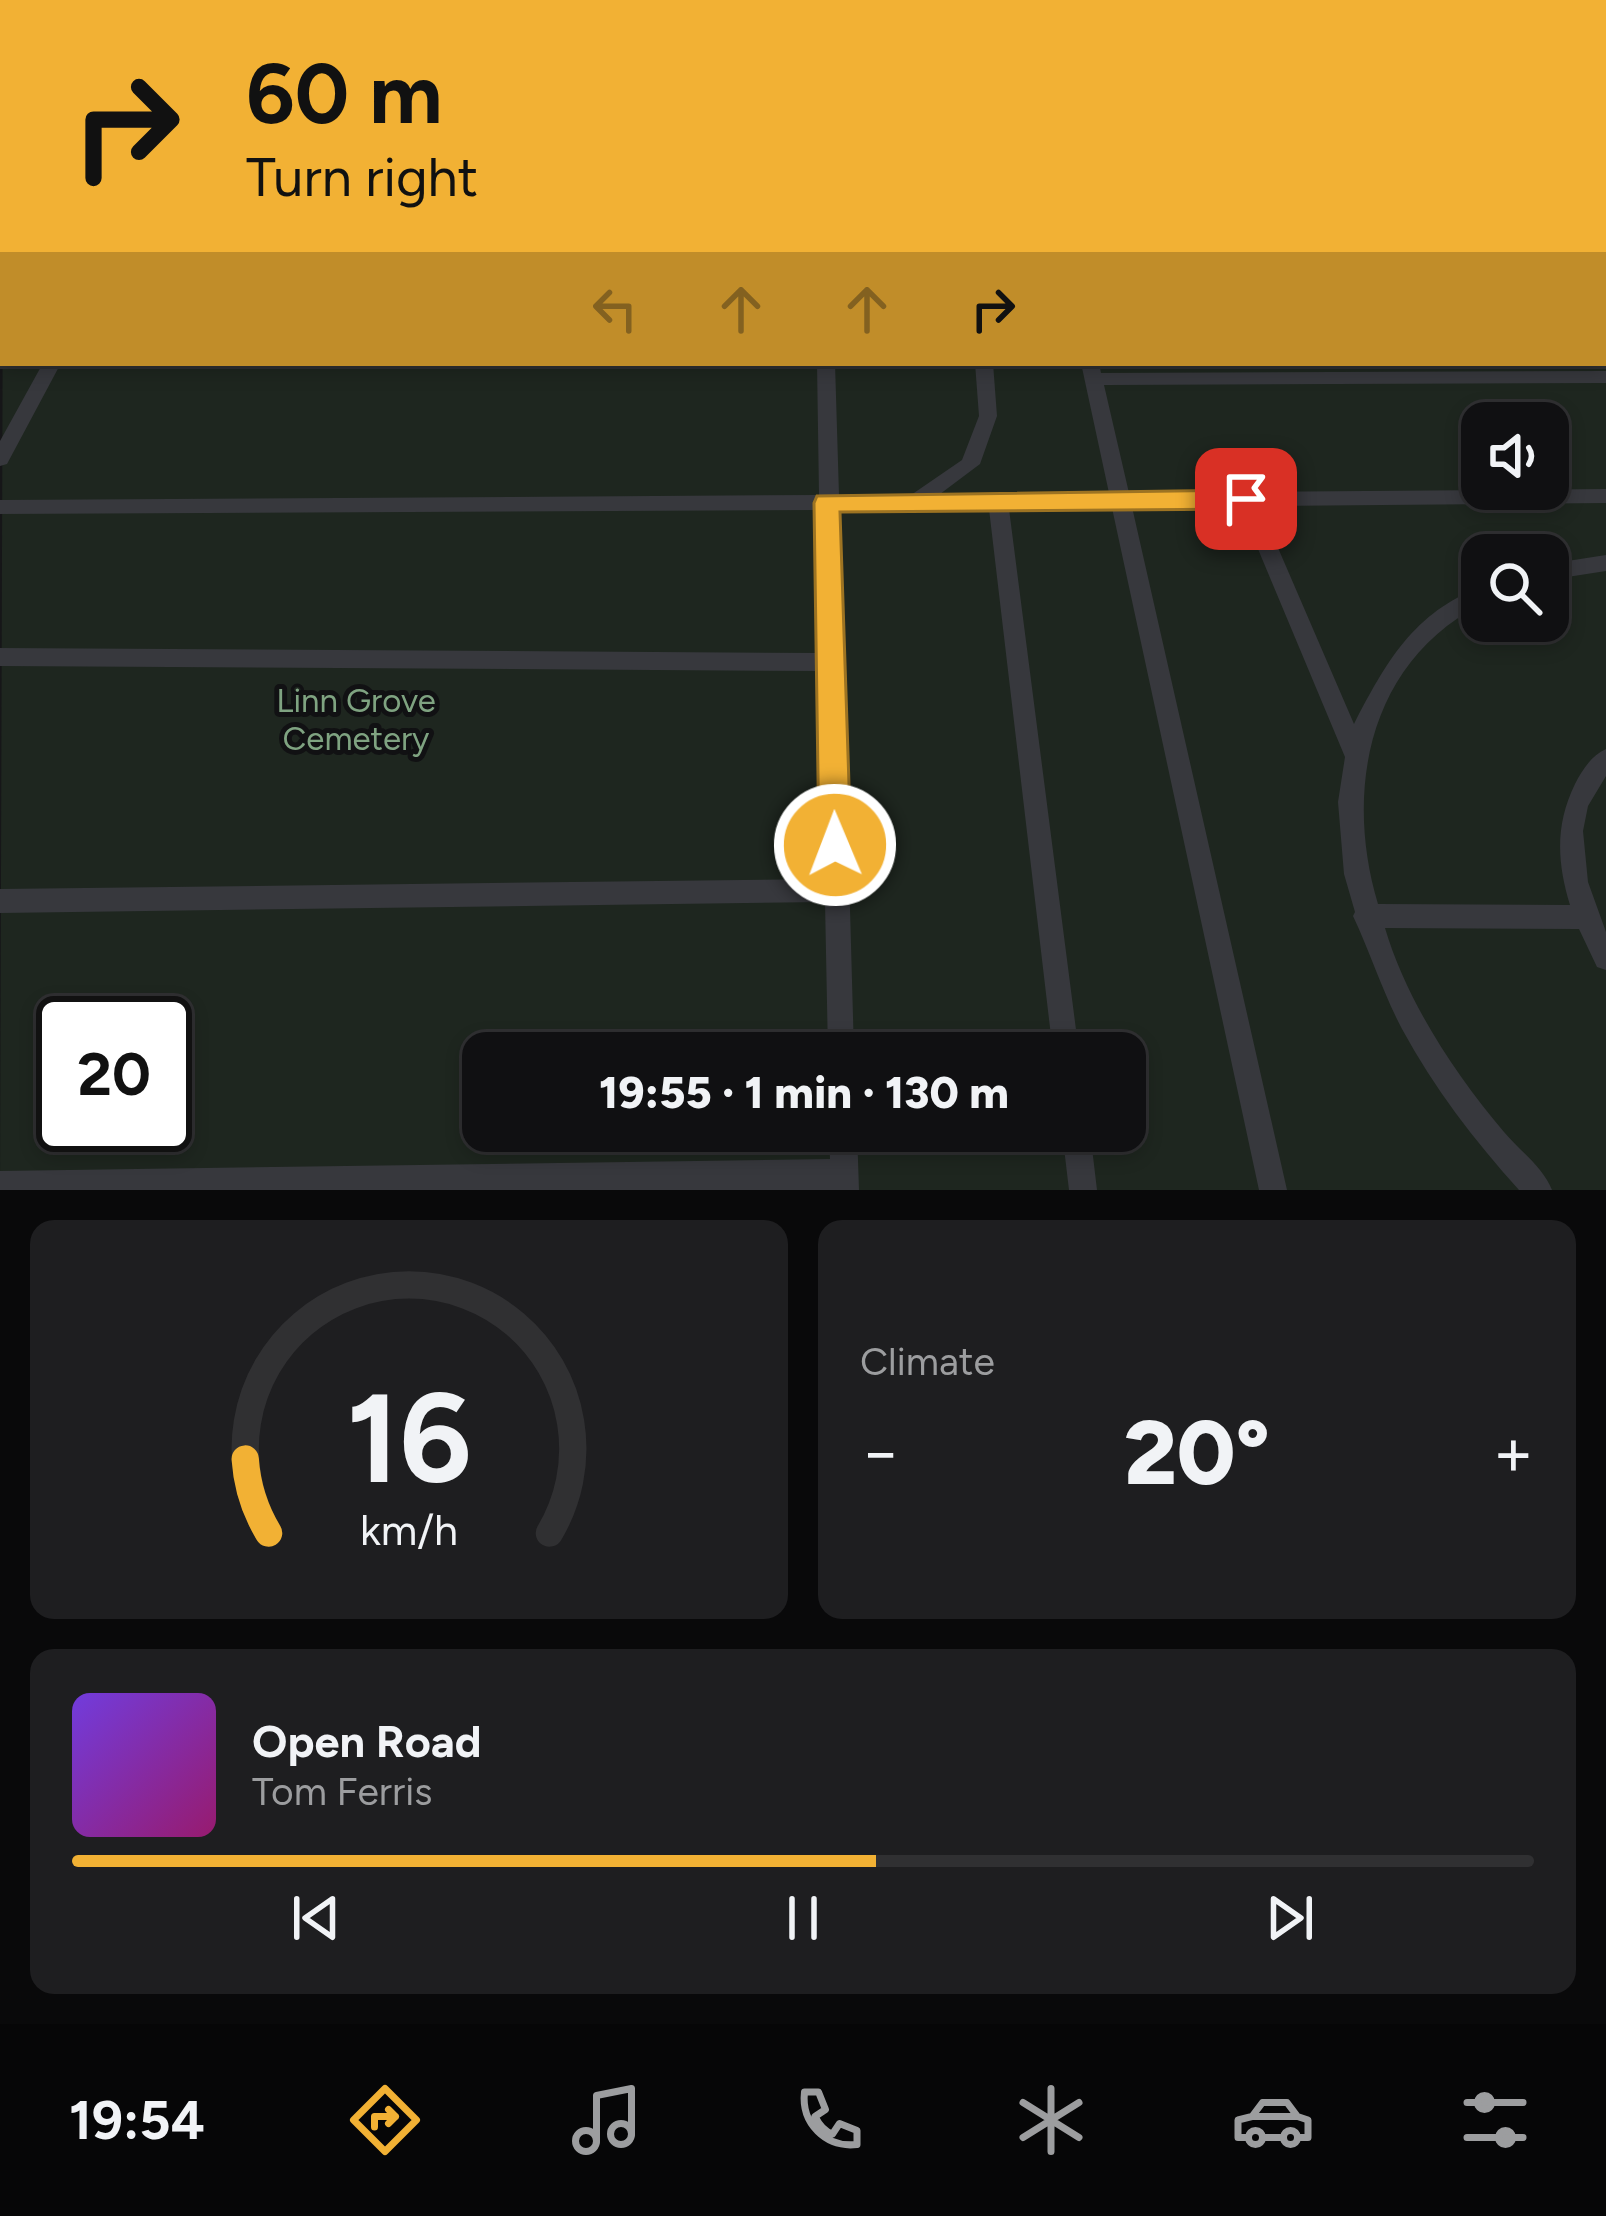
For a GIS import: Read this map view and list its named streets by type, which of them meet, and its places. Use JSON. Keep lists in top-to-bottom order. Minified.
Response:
{"parks":["Linn Grove Cemetery"],"page":{"turn":["60 m","Turn right"],"limit":"20","trip":"19:55 · 1 min · 130 m","tile":"Climate","heat":["−","20°","+"],"song":["Open Road","Tom Ferris"],"tabs":"19:54","gauge":["16","km/h"]}}
